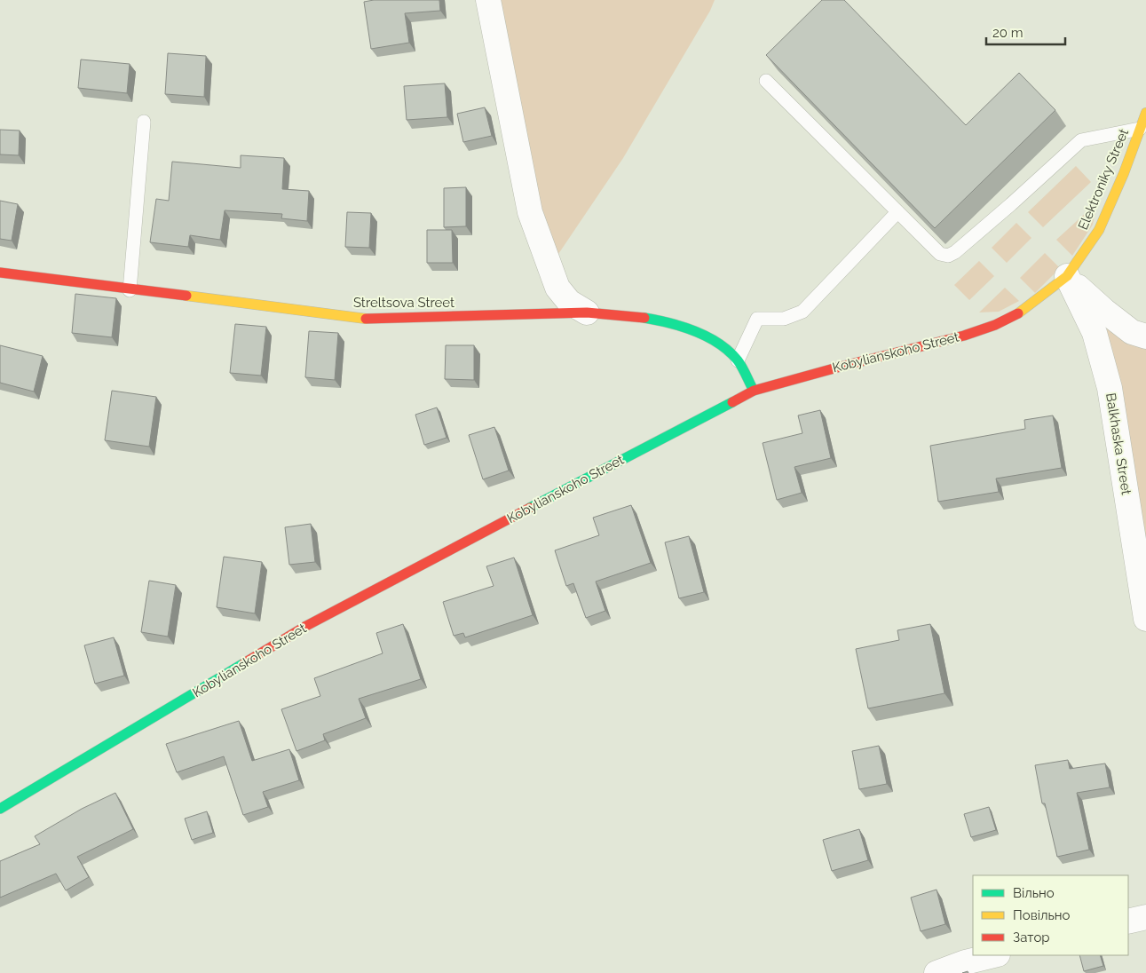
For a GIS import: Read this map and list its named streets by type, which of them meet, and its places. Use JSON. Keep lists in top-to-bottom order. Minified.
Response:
{"streets":{"main road":["Elektroniky Street","Streltsova Street","Kobylianskoho Street"],"street":["Balkhaska Street"]},"crossings":[["Elektroniky Street","Kobylianskoho Street"],["Elektroniky Street","Balkhaska Street"],["Streltsova Street","Kobylianskoho Street"],["Kobylianskoho Street","Balkhaska Street"]],"legend":["Вільно","Повільно","Затор"],"scale_bar":"20 m"}
